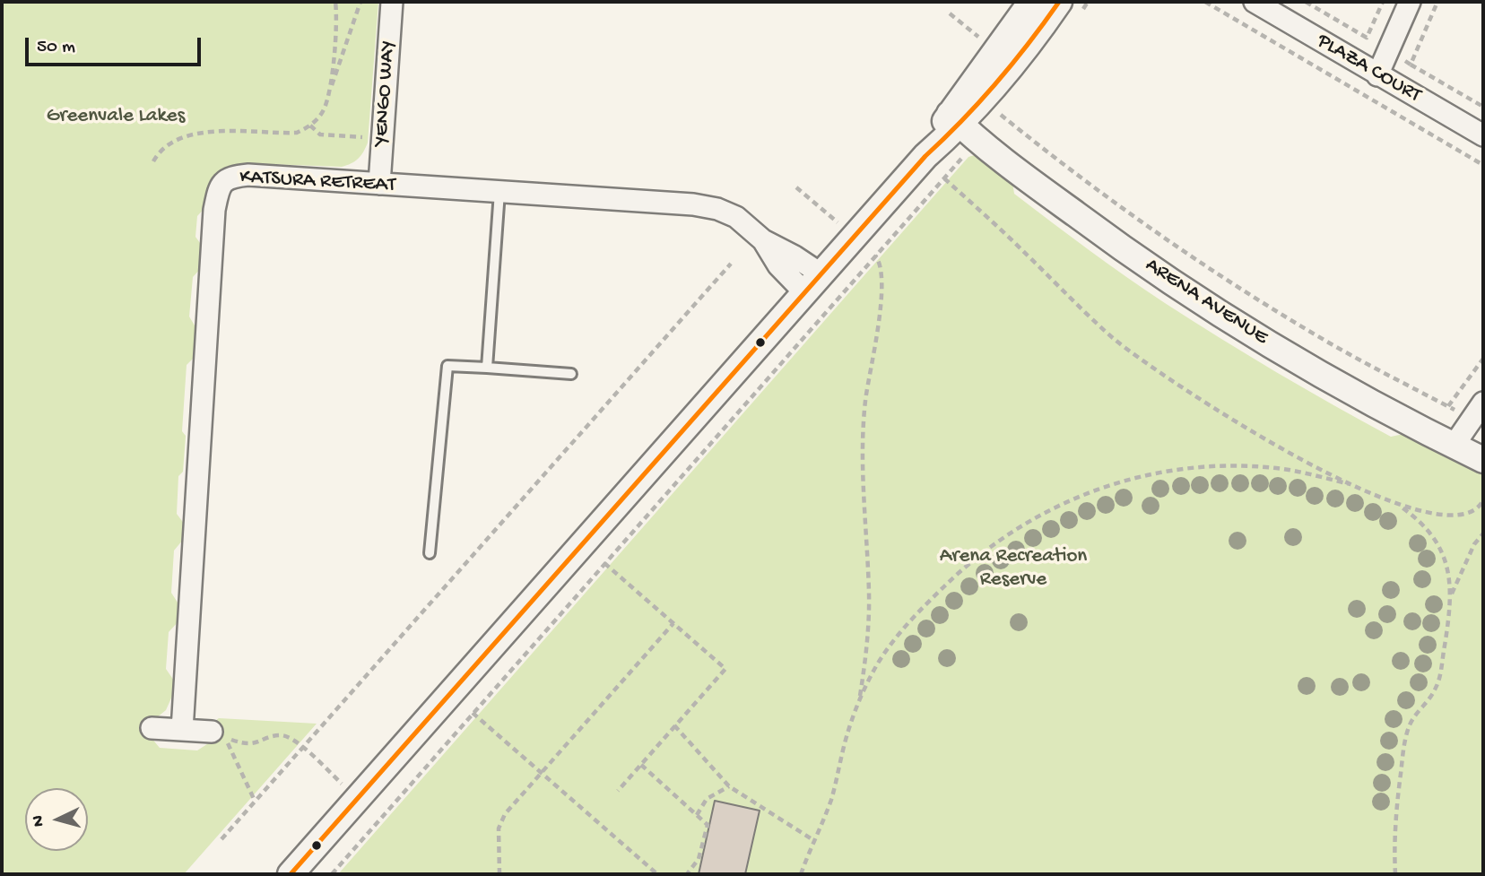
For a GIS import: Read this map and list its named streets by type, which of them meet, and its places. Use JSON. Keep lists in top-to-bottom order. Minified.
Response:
{"streets":{"street":["PLAZA COURT","YENGO WAY","KATSURA RETREAT","ARENA AVENUE"]},"crossings":[["YENGO WAY","KATSURA RETREAT"]],"parks":["Greenvale Lakes","Arena Recreation Reserve"],"scale_bar":"50 m","north":"left"}
